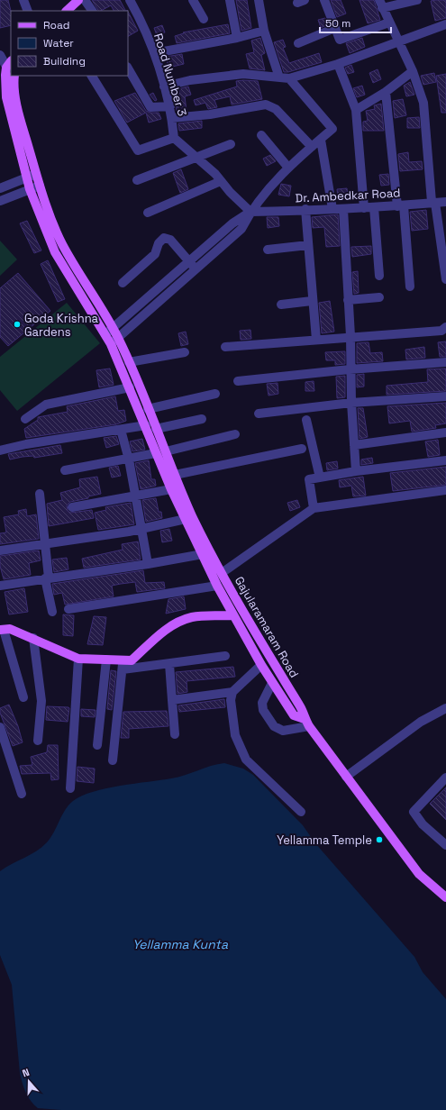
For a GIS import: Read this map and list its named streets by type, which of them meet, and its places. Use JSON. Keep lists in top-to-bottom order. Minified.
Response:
{"streets":{"main road":["Gajularamaram Road"],"street":["Road Number 3","Dr. Ambedkar Road"]},"water":["Yellamma Kunta"],"places":["Goda Krishna Gardens","Yellamma Temple"],"legend":["Road","Water","Building"],"scale_bar":"50 m","north":"top"}
